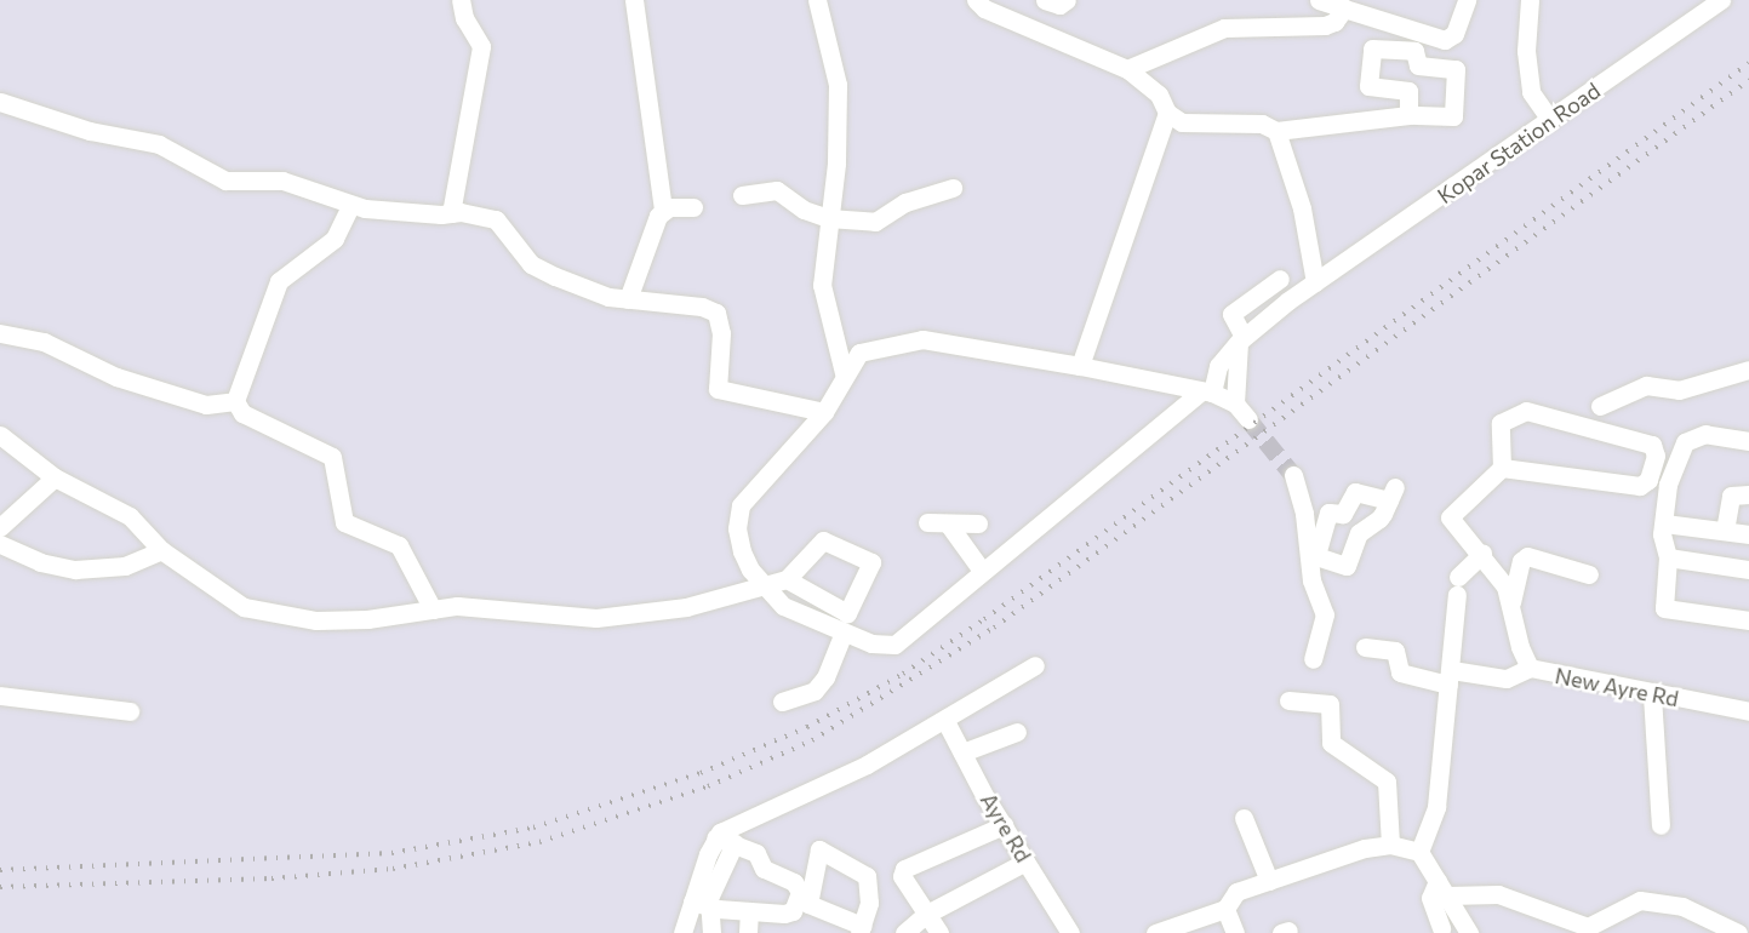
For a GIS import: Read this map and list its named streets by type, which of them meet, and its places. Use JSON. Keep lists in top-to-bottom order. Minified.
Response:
{"streets":{"street":["Kopar Station Road","New Ayre Rd","Ayre Rd"]}}
